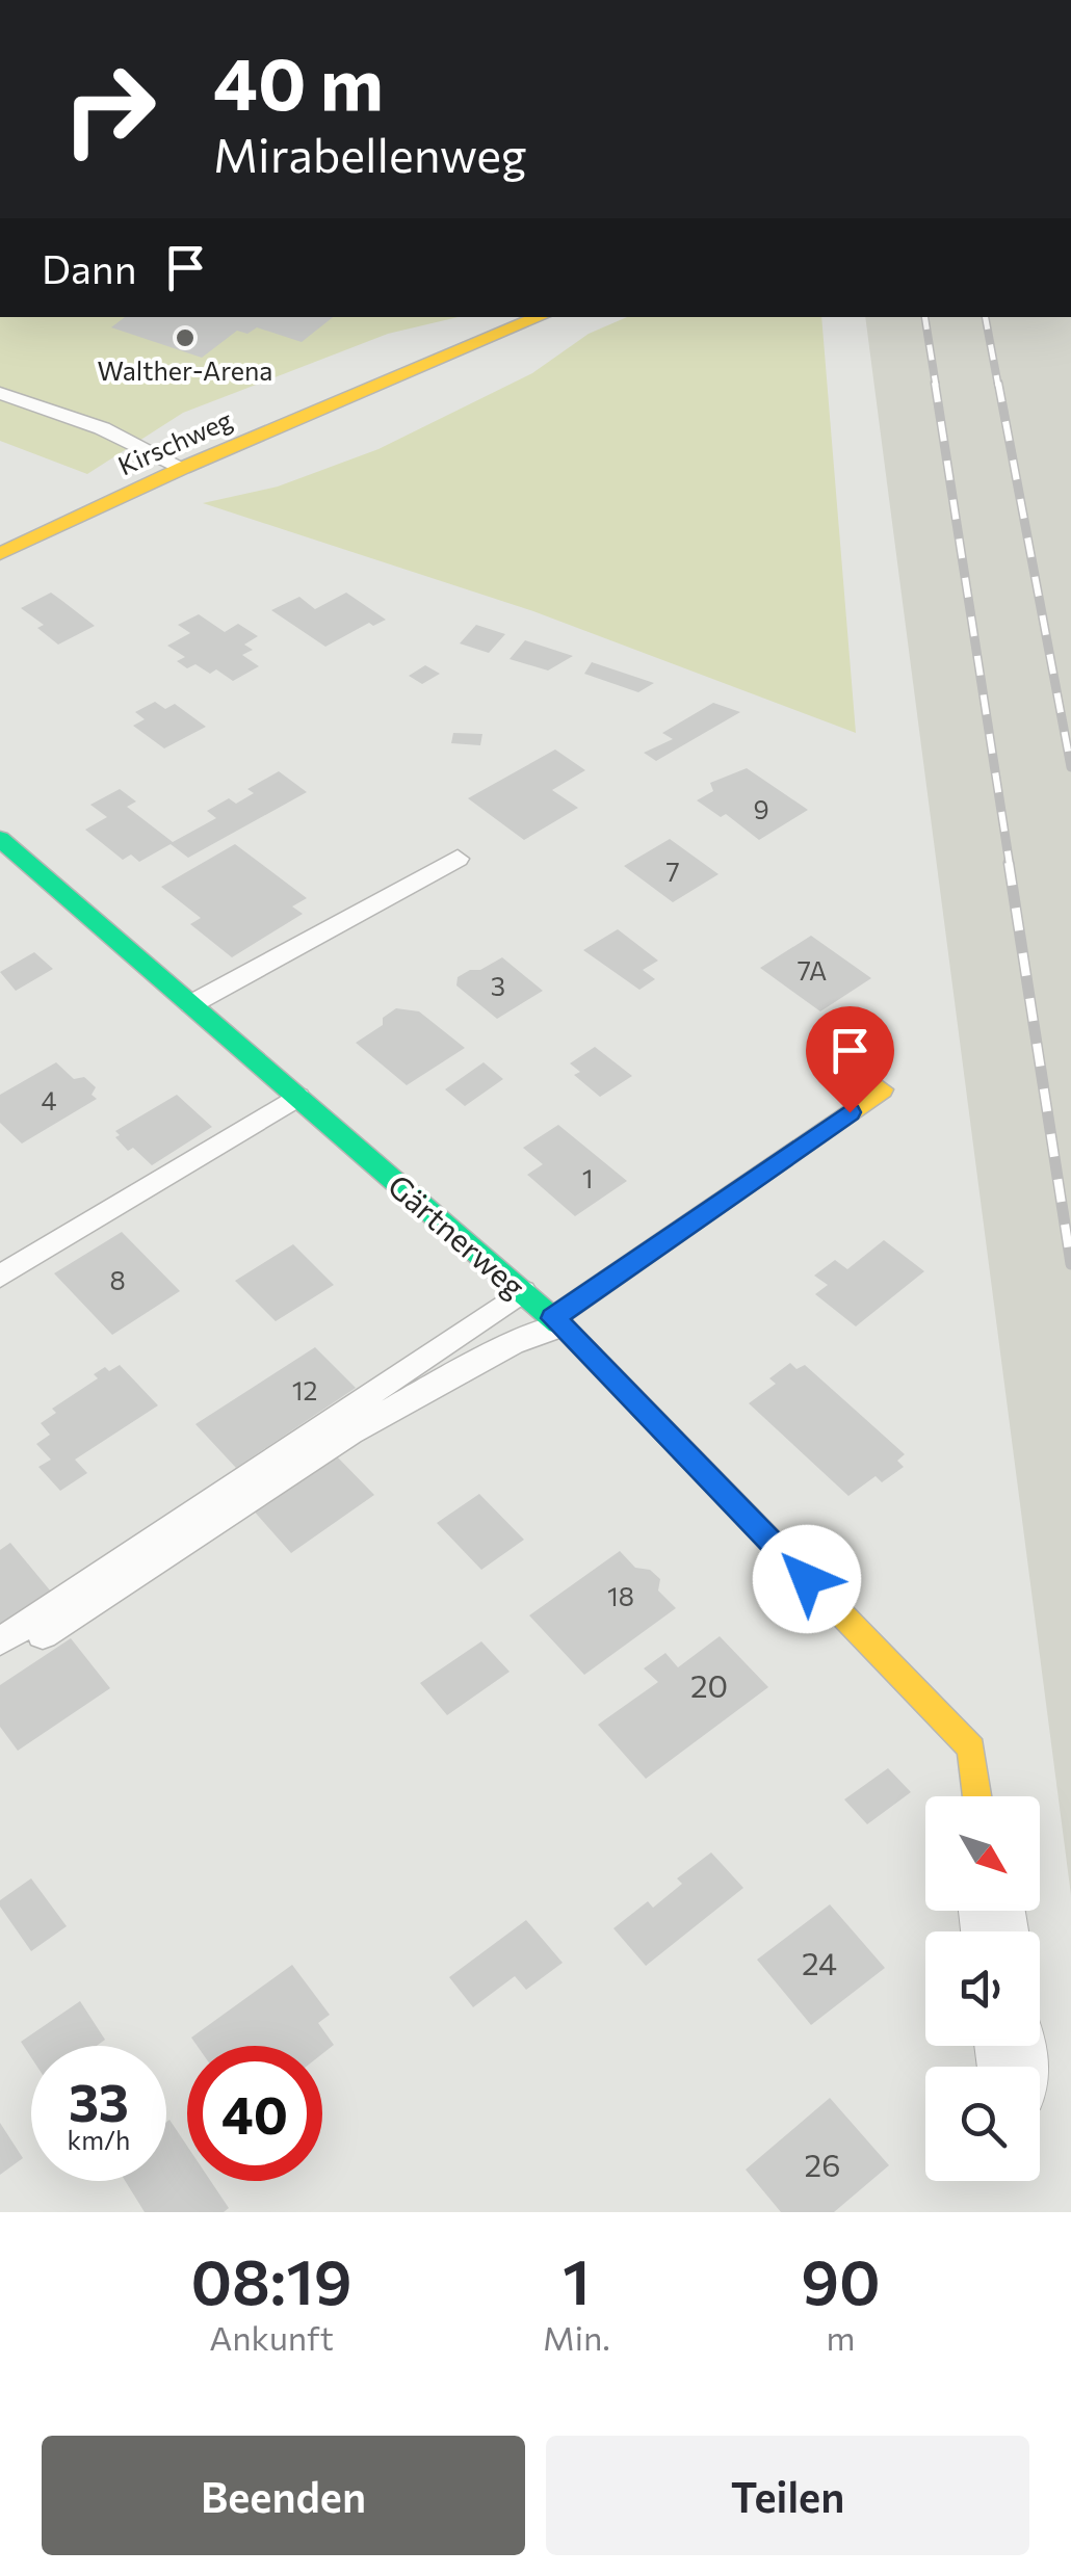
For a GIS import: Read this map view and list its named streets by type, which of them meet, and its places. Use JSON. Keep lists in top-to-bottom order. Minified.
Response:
{"streets":{"street":["Kirschweg","Gärtnerweg"]},"places":["Walther-Arena"],"house_numbers":["9","7","7A","3","4","1","8","12","18","20","24","26"],"north":"bottom right","page":{"turn":["40 m","Mirabellenweg"],"then":"Dann","speed":"33 km/h","limit":"40","eta":["08:19","Ankunft","1","Min.","90","m"],"buttons":["Beenden","Teilen"]}}
